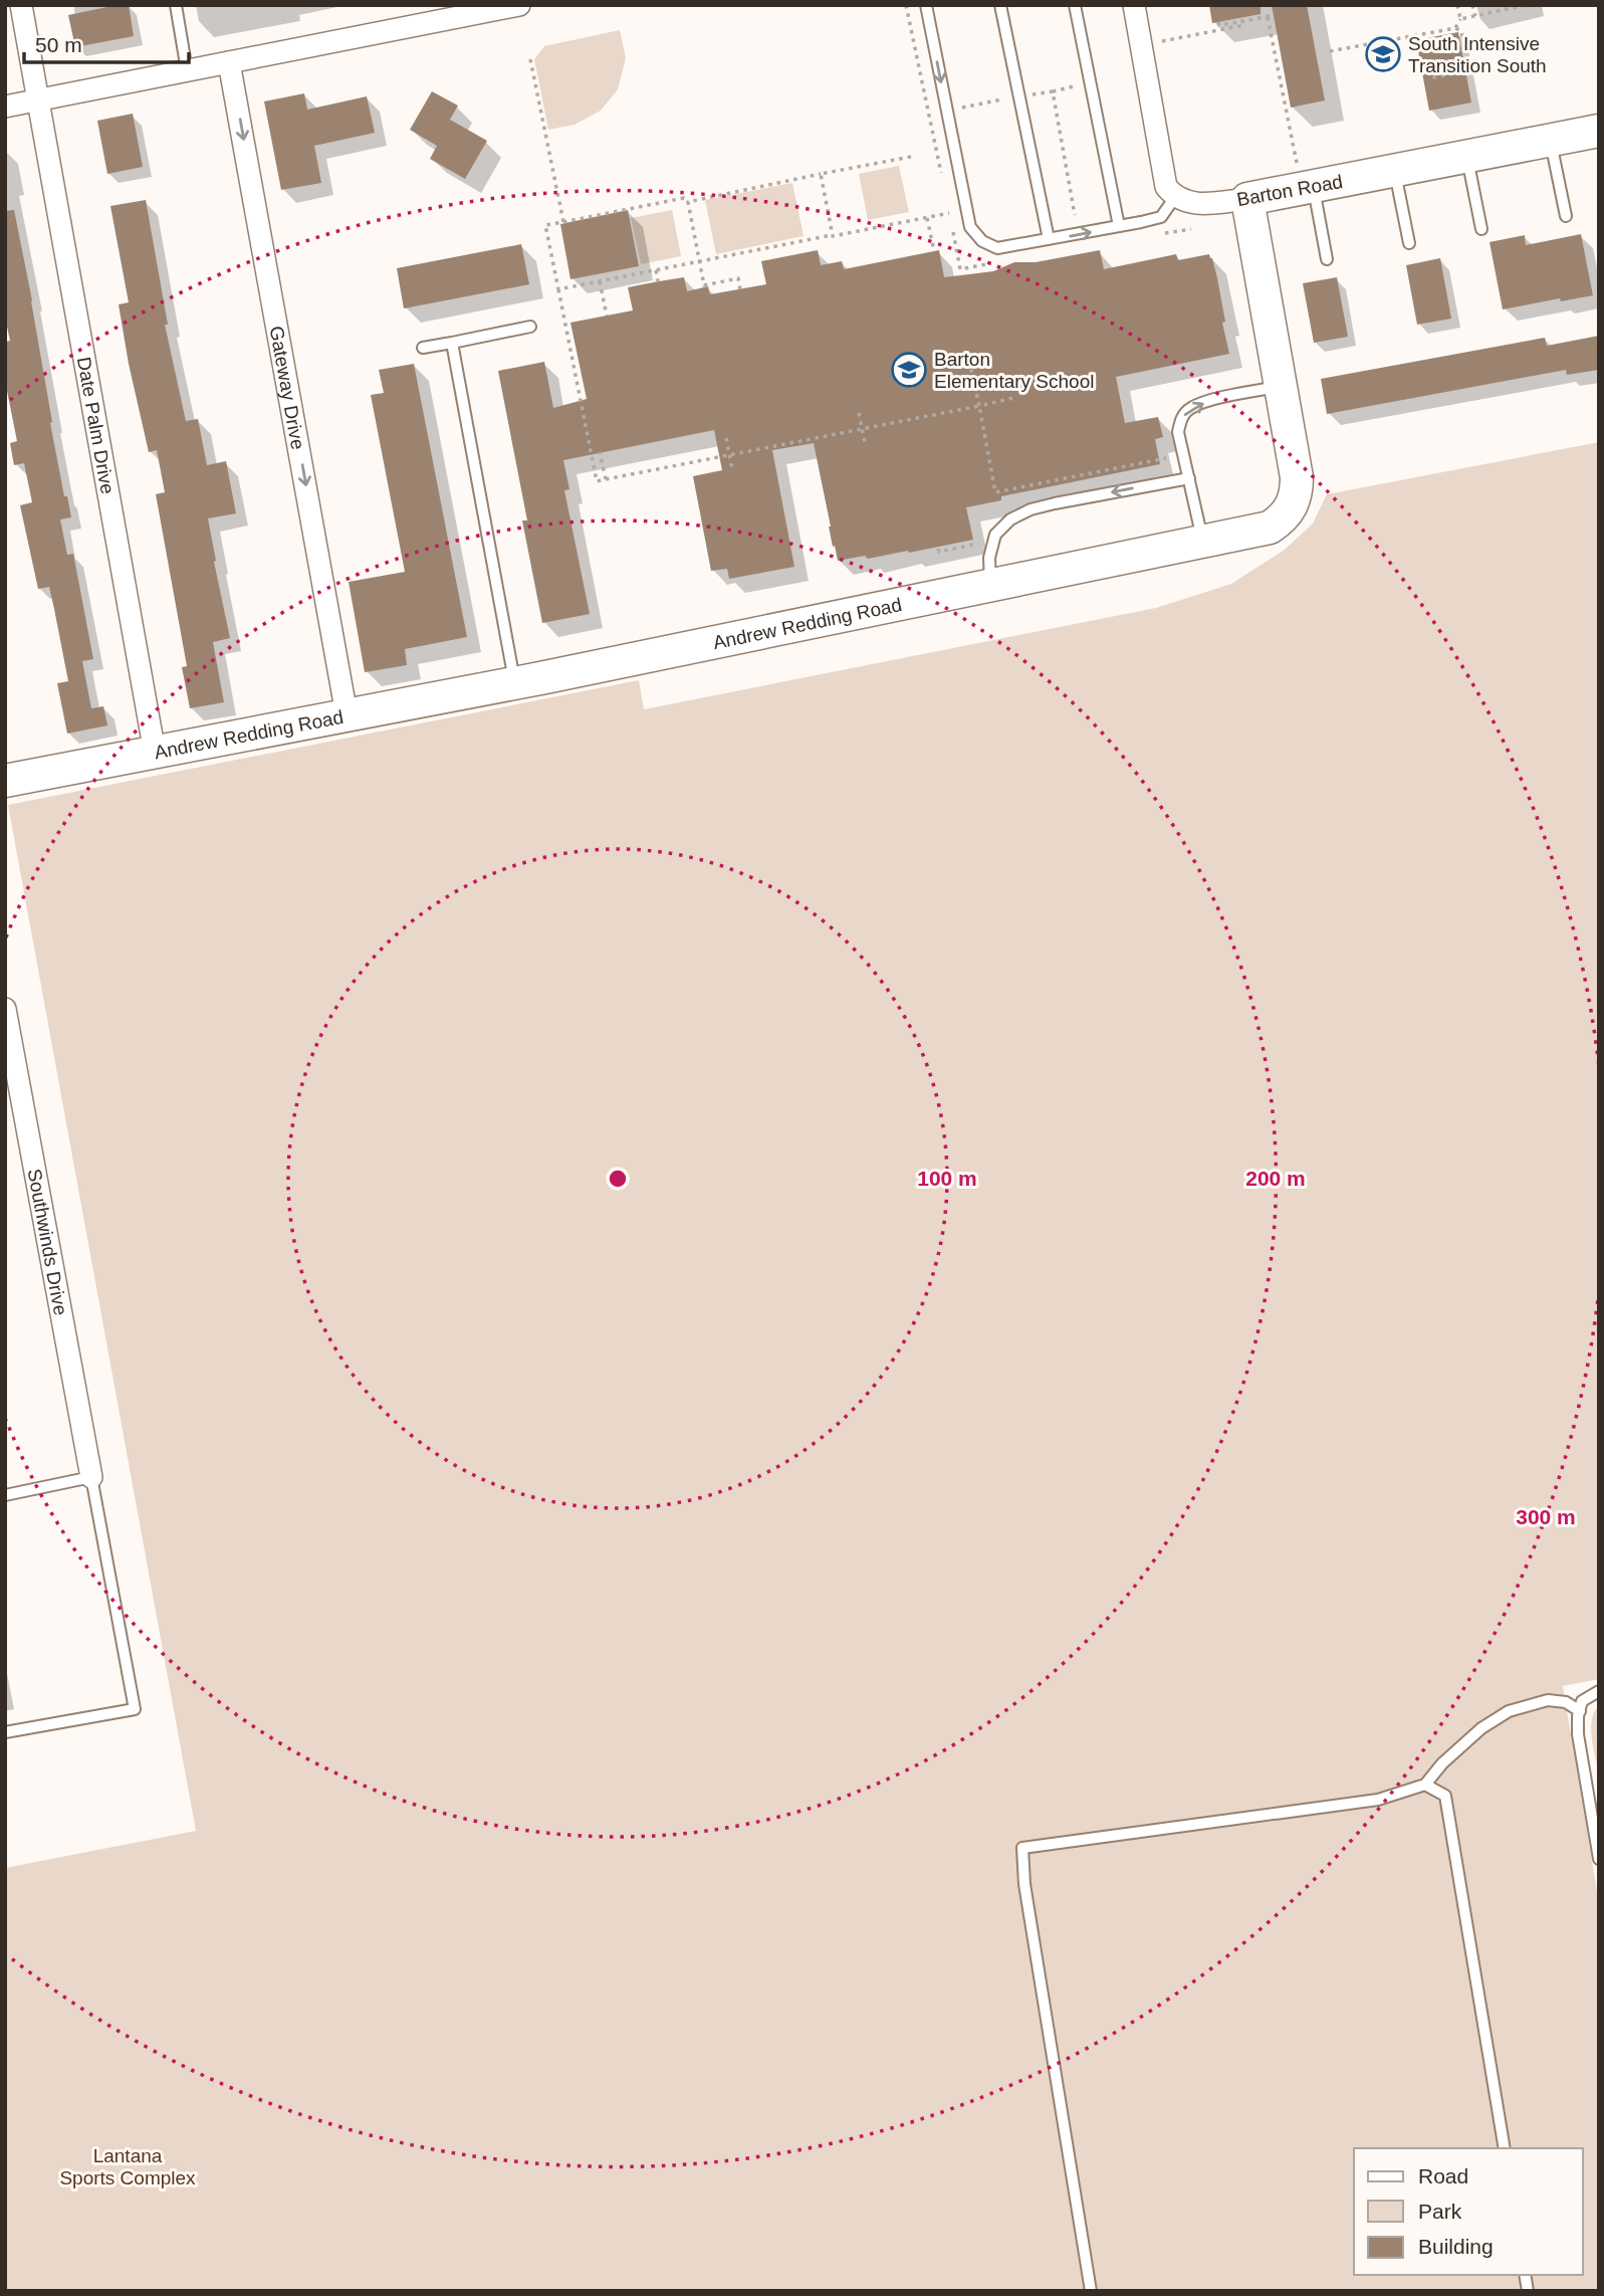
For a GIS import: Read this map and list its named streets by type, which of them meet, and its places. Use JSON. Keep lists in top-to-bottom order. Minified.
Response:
{"streets":{"street":["Barton Road","Gateway Drive","Date Palm Drive","Andrew Redding Road","Southwinds Drive"]},"crossings":[["Barton Road","Andrew Redding Road"],["Gateway Drive","Andrew Redding Road"],["Date Palm Drive","Andrew Redding Road"]],"one_way":["Gateway Drive"],"parks":["Lantana Sports Complex"],"places":{"school or university":["South Intensive Transition South","Barton Elementary School"]},"legend":["Road","Park","Building"],"scale_bar":"50 m","rings":["100 m","200 m","300 m"]}
